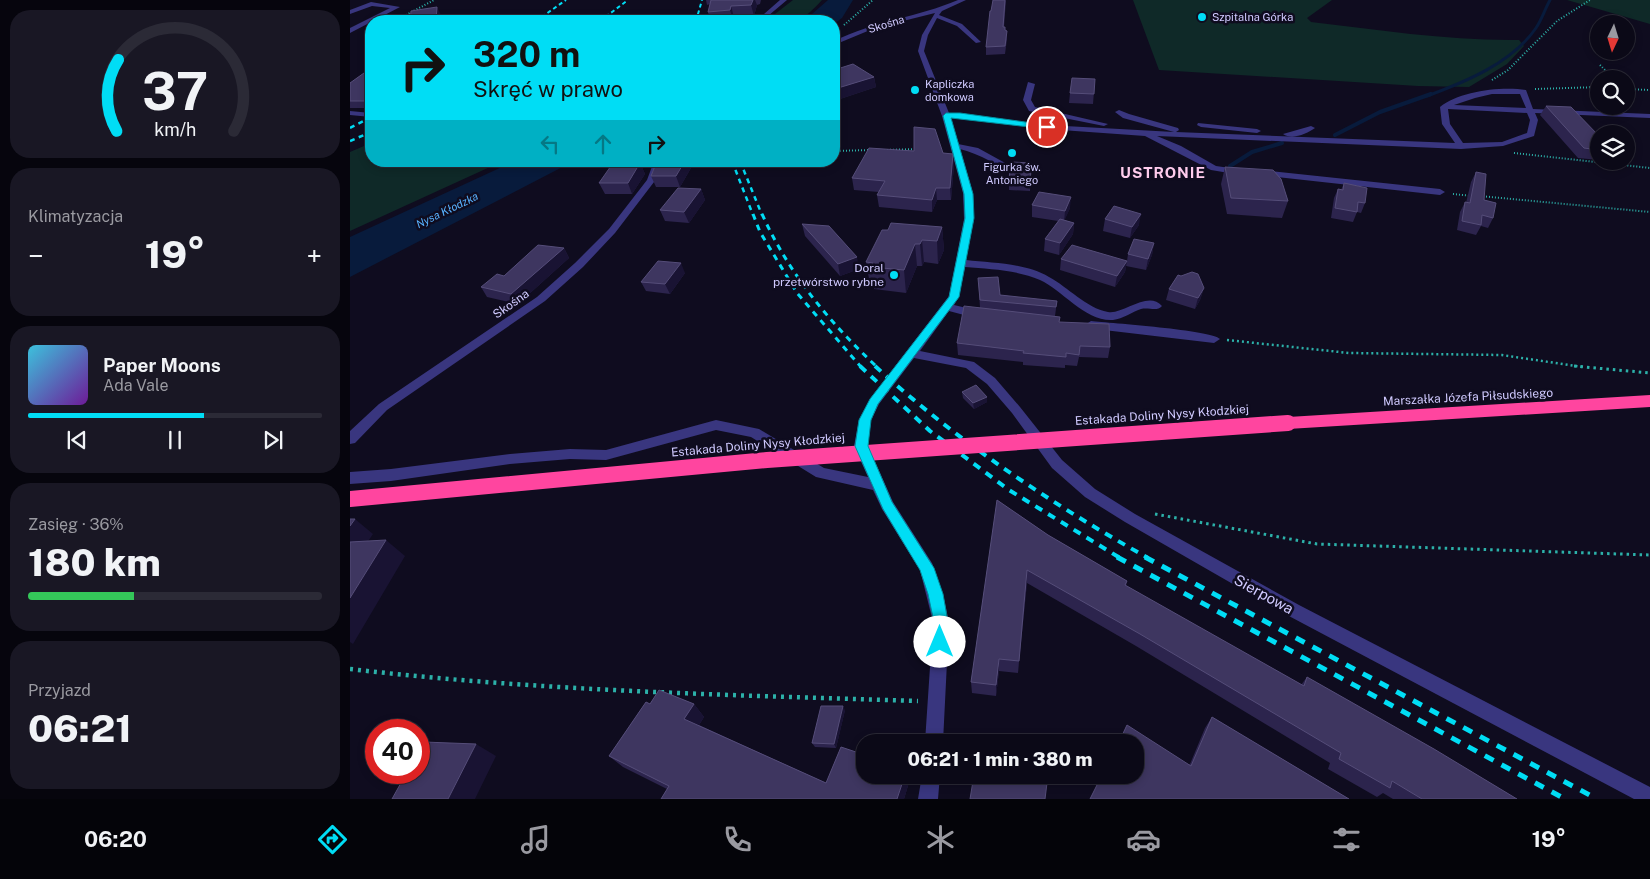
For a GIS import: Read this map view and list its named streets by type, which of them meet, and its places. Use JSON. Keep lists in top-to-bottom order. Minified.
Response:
{"streets":{"highway":["Marszałka Józefa Piłsudskiego","Estakada Doliny Nysy Kłodzkiej"],"street":["Skośna","Sierpowa"]},"crossings":[["Marszałka Józefa Piłsudskiego","Estakada Doliny Nysy Kłodzkiej"]],"districts":["USTRONIE"],"water":["Nysa Kłodzka"],"places":["Szpitalna Górka","Kapliczka domkowa","Figurka św. Antoniego","Doral przetwórstwo rybne"],"north":"bottom","page":{"turn":["320 m","Skręć w prawo"],"tile":["Klimatyzacja",["Zasięg · 36%","180 km"],["Przyjazd","06:21"]],"heat":["−","19°","+"],"song":["Paper Moons","Ada Vale"],"limit":"40","trip":"06:21 · 1 min · 380 m","tabs":["06:20","19°"],"gauge":["37","km/h"]}}
